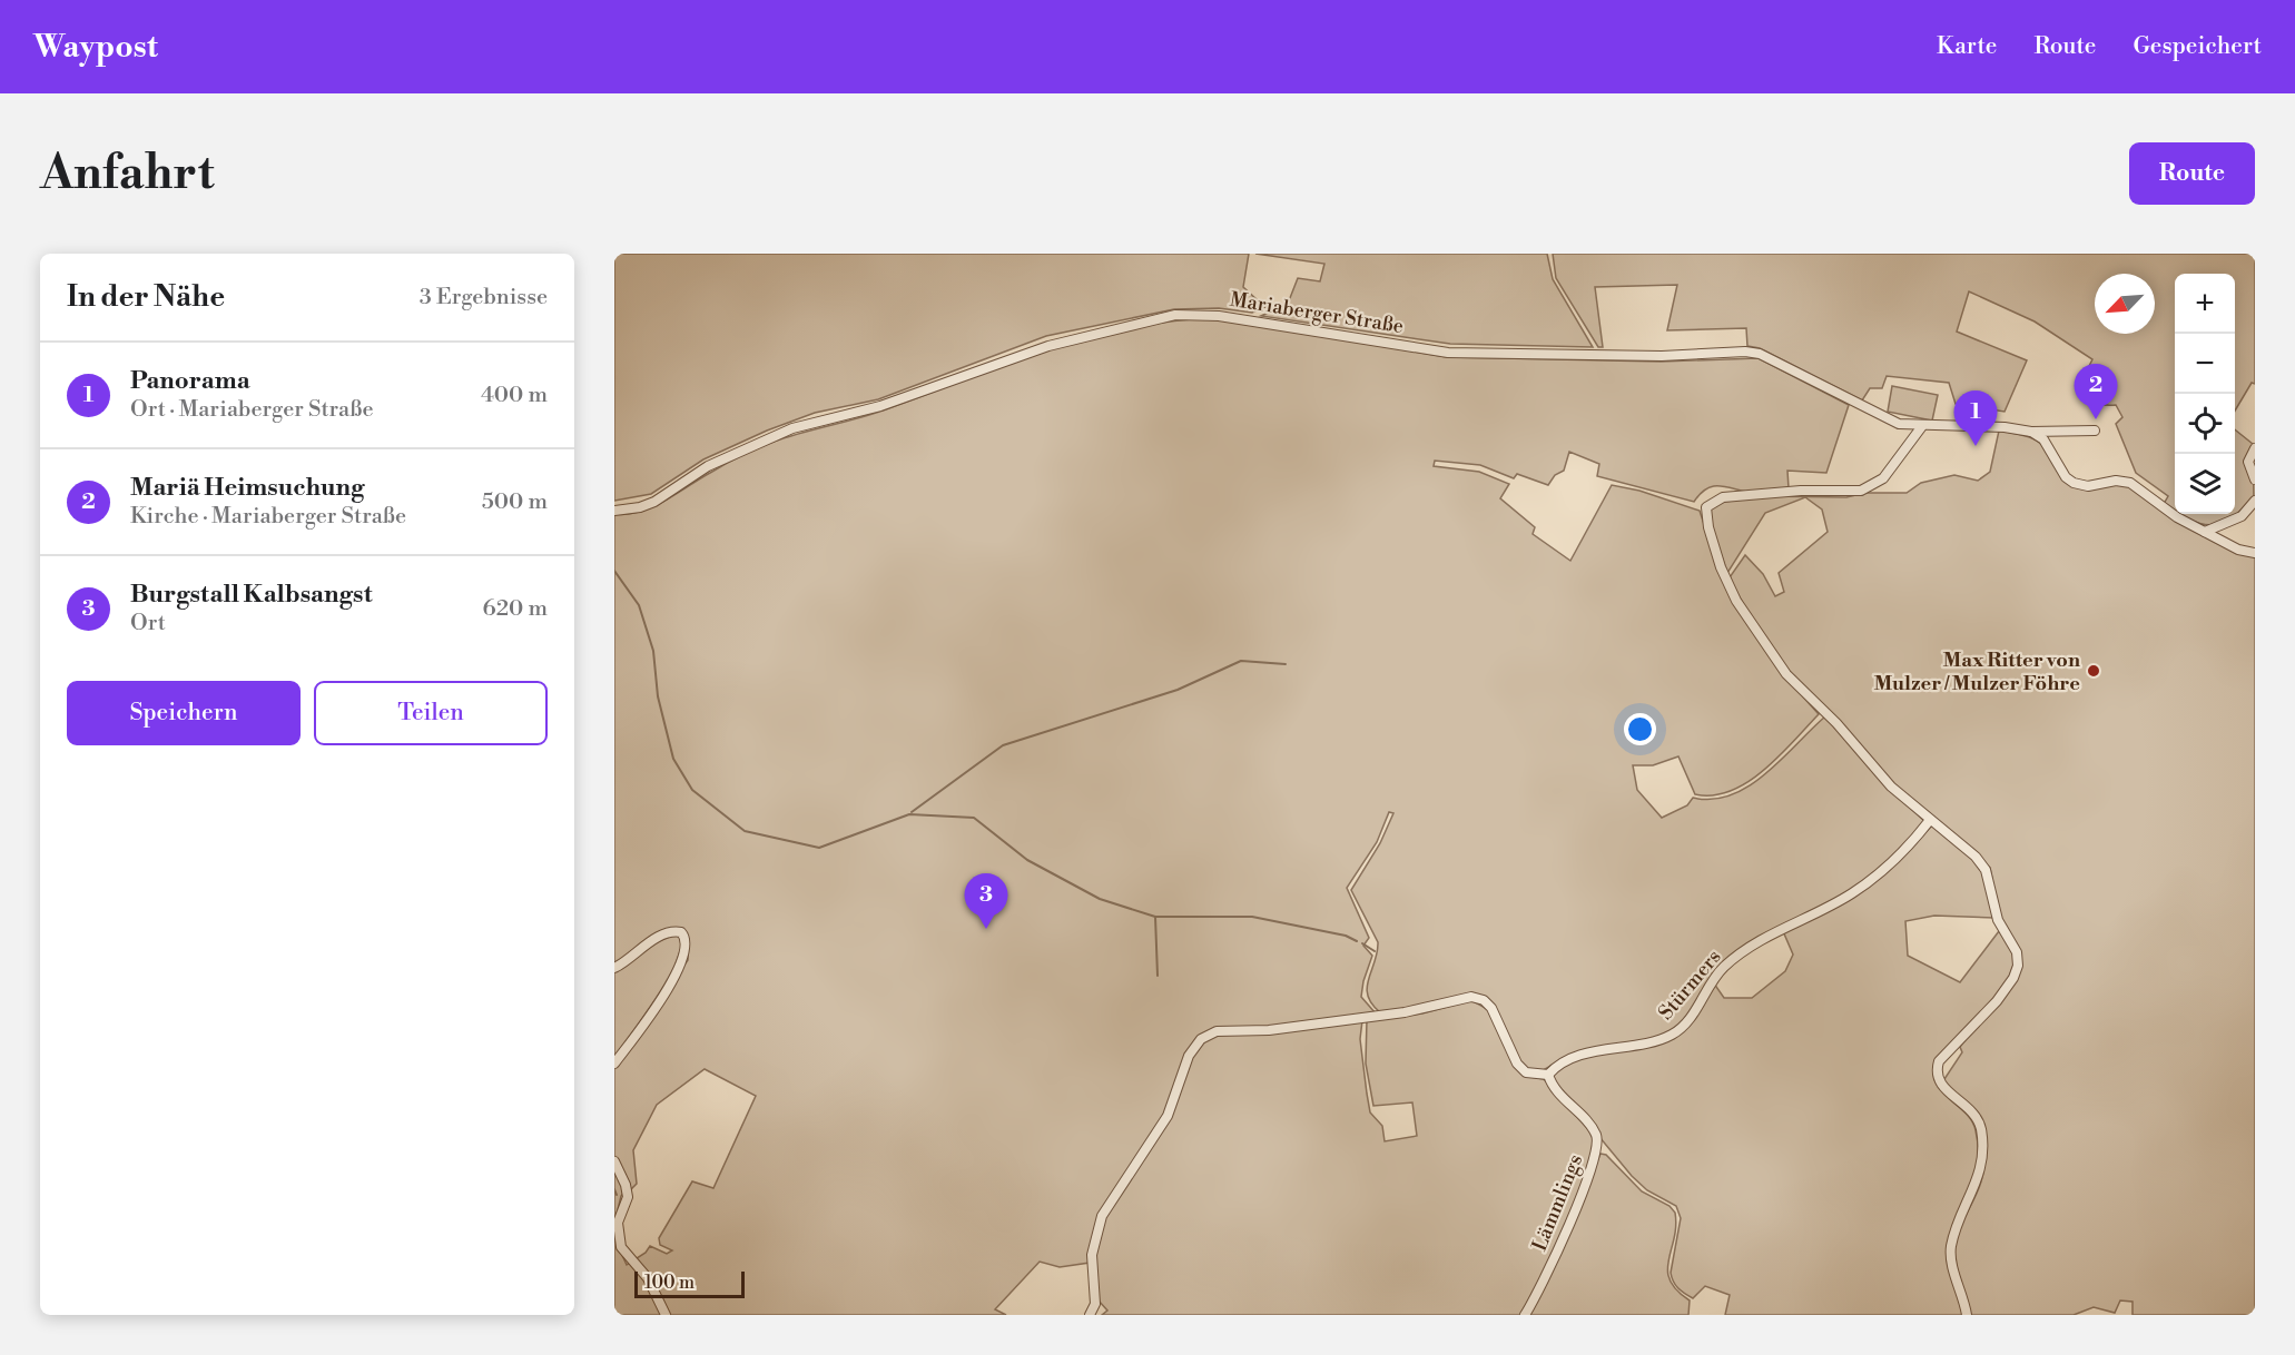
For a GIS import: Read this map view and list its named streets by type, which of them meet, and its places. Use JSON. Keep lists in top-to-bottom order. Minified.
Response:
{"streets":{"street":["Mariaberger Straße","Stürmers","Lämmlings"]},"crossings":[["Stürmers","Lämmlings"]],"places":["Max Ritter von Mulzer / Mulzer Föhre"],"scale_bar":"100 m","north":"bottom left","page":{"header":"Waypost","nav":["Karte","Route","Gespeichert"],"buttons":["Route",["Speichern","Teilen"]],"title":"Anfahrt","heading":["In der Nähe","3 Ergebnisse"],"map_buttons":["+","−"],"list":[{"mark":"1","name":"Panorama","note":"Ort · Mariaberger Straße","value":"400 m"},{"mark":"2","name":"Mariä Heimsuchung","note":"Kirche · Mariaberger Straße","value":"500 m"},{"mark":"3","name":"Burgstall Kalbsangst","note":"Ort","value":"620 m"}],"pins":["2","1","3"],"scale":"100 m"}}
